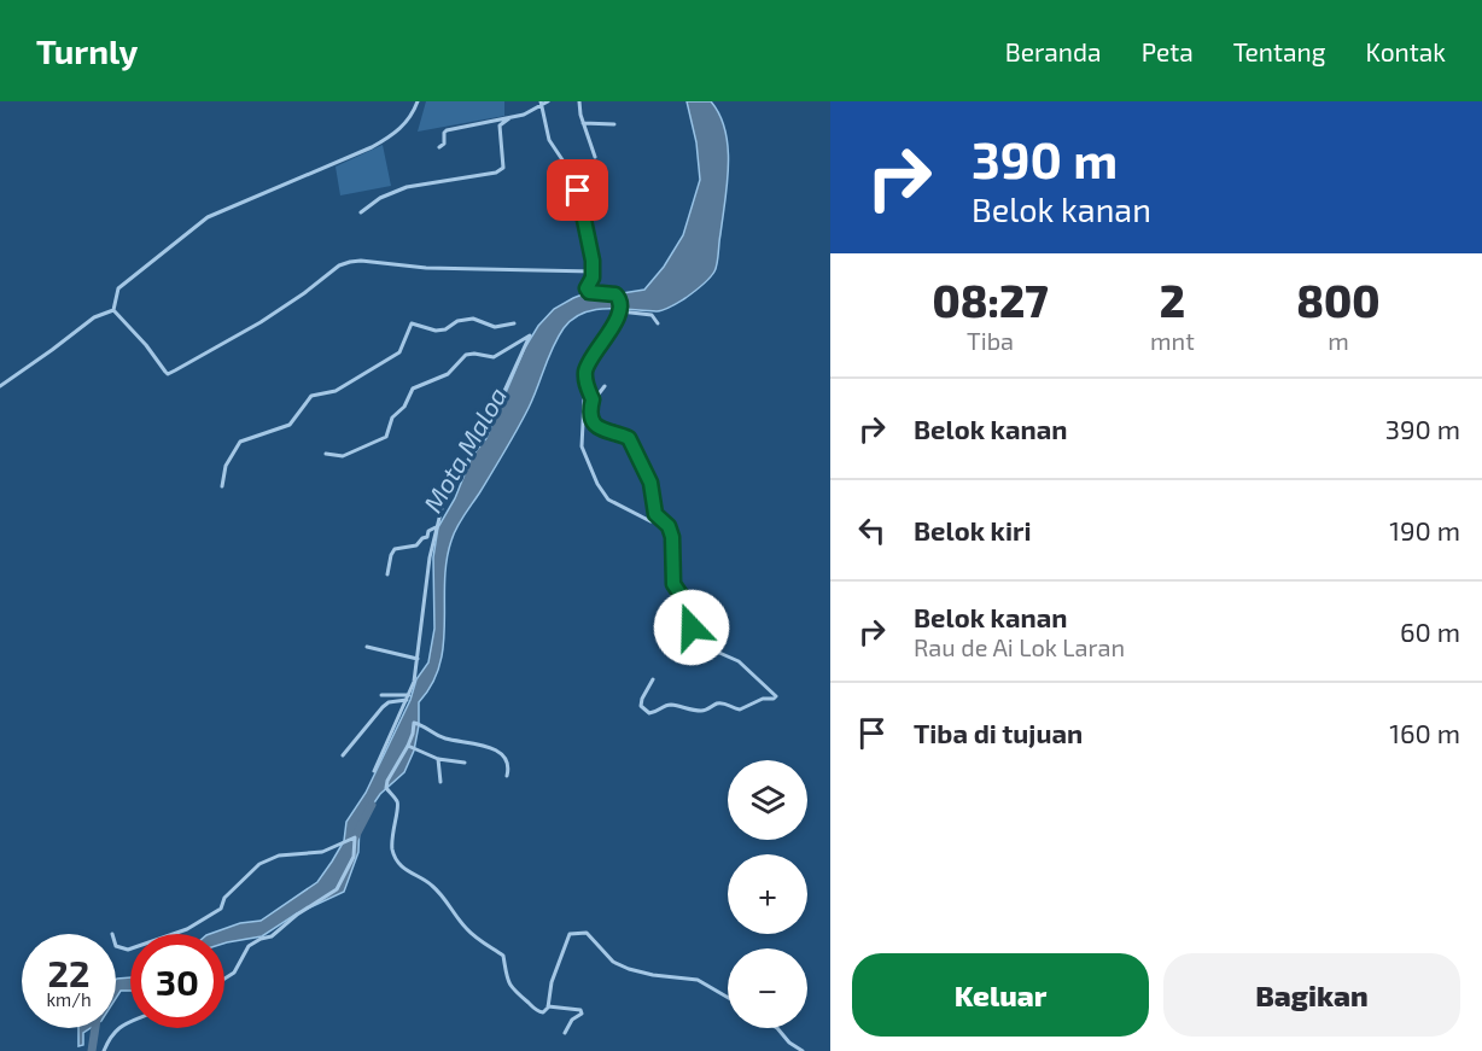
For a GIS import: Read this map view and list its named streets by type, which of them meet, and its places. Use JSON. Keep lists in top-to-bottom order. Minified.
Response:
{"water":["Mota Maloa"],"page":{"header":"Turnly","nav":["Beranda","Peta","Tentang","Kontak"],"turn":["390 m","Belok kanan"],"eta":["08:27","Tiba","2","mnt","800","m"],"list":[{"name":"Belok kanan","value":"390 m"},{"name":"Belok kiri","value":"190 m"},{"name":"Belok kanan","note":"Rau de Ai Lok Laran","value":"60 m"},{"name":"Tiba di tujuan","value":"160 m"}],"map_buttons":["+","−"],"speed":"22 km/h","limit":"30","buttons":["Keluar","Bagikan"]}}
